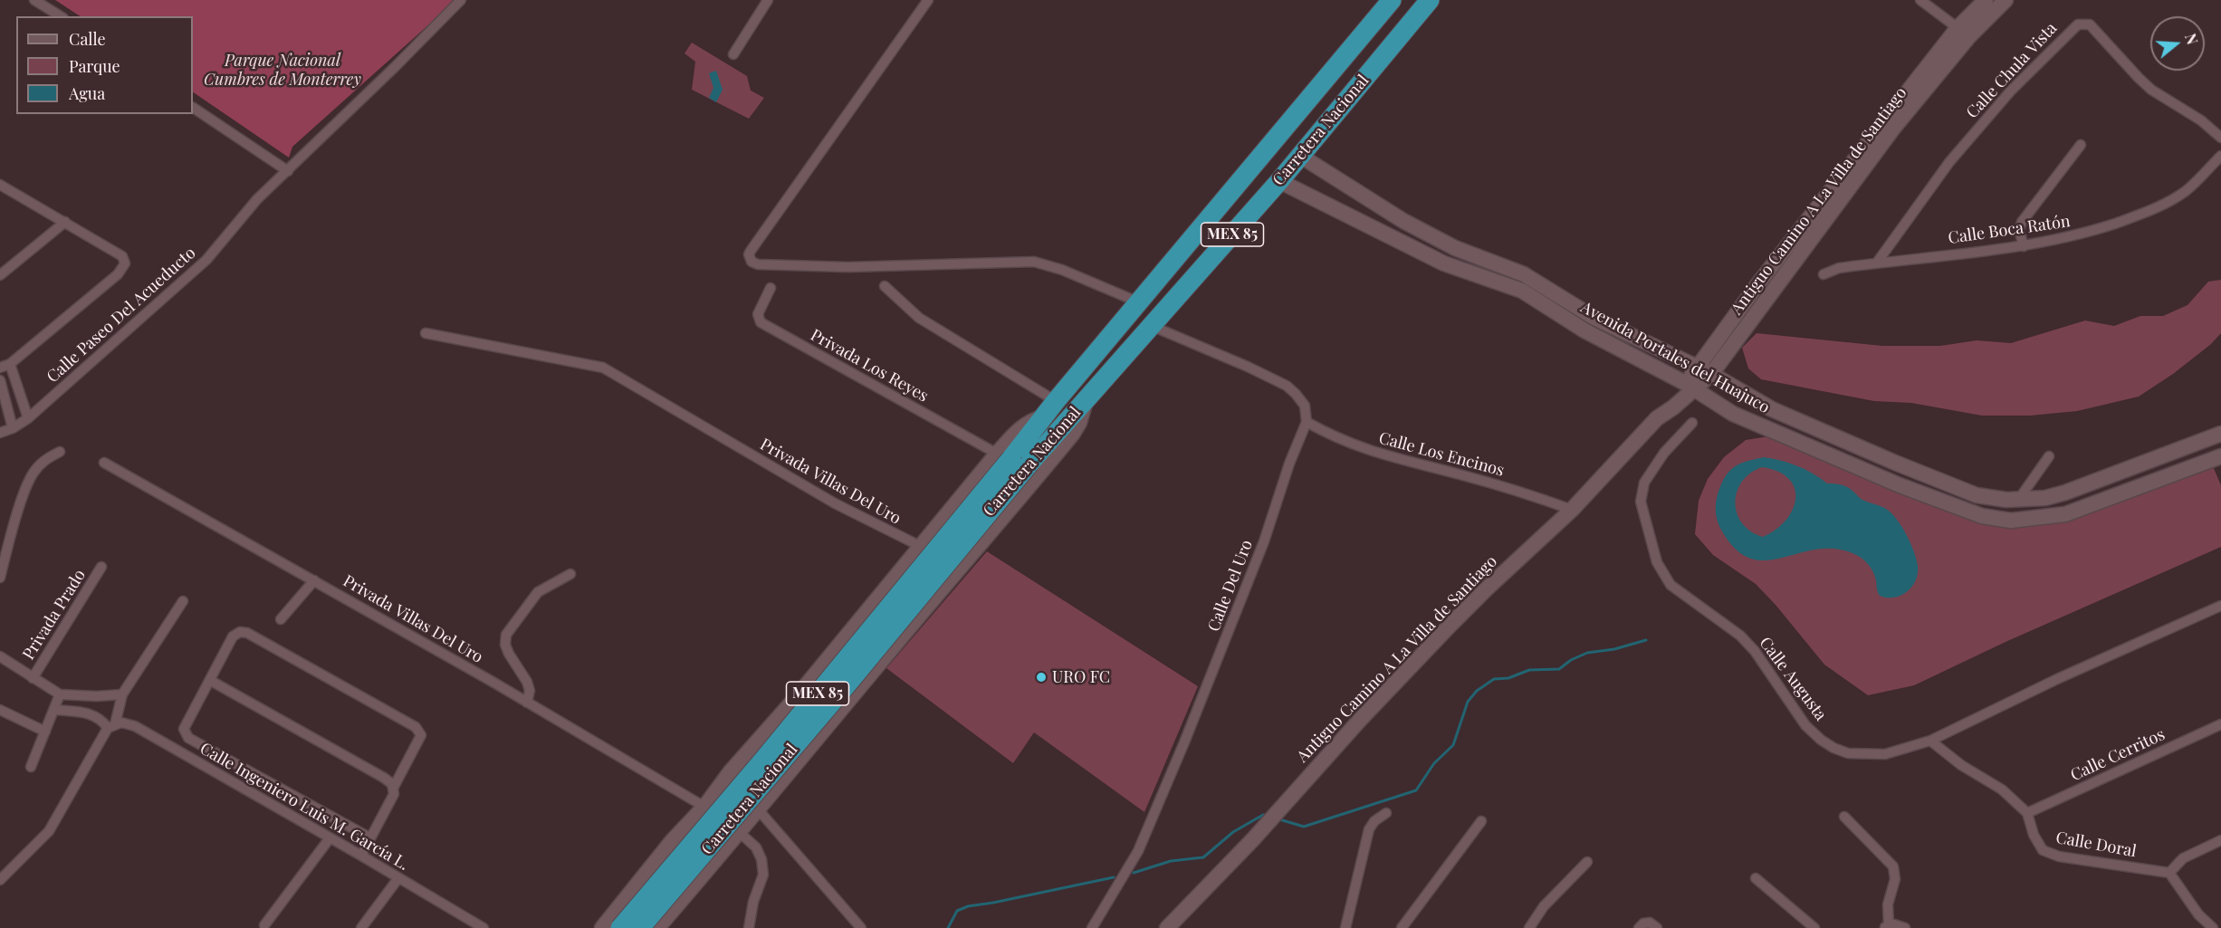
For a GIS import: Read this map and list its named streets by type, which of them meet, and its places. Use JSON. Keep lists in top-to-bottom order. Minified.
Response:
{"streets":{"highway":["Carretera Nacional","MEX 85"],"street":["Calle Chula Vista","Antiguo Camino A La Villa de Santiago","Calle Boca Ratón","Calle Paseo Del Acueducto","Avenida Portales del Huajuco","Privada Los Reyes","Calle Los Encinos","Privada Villas Del Uro","Calle Del Uro","Privada Prado","Calle Augusta","Calle Cerritos","Calle Ingeniero Luis M. García L.","Calle Doral"]},"crossings":[["Calle Chula Vista","Calle Boca Ratón"],["Carretera Nacional","MEX 85"],["Carretera Nacional","Avenida Portales del Huajuco"],["Carretera Nacional","Privada Los Reyes"],["Antiguo Camino A La Villa de Santiago","Avenida Portales del Huajuco"],["Antiguo Camino A La Villa de Santiago","Calle Los Encinos"],["MEX 85","Privada Los Reyes"],["MEX 85","Privada Villas Del Uro"],["Calle Los Encinos","Calle Del Uro"],["Calle Augusta","Calle Doral"],["Calle Cerritos","Calle Doral"]],"parks":["Parque Nacional Cumbres de Monterrey"],"places":["URO FC"],"legend":["Calle","Parque","Agua"],"north":"right"}
